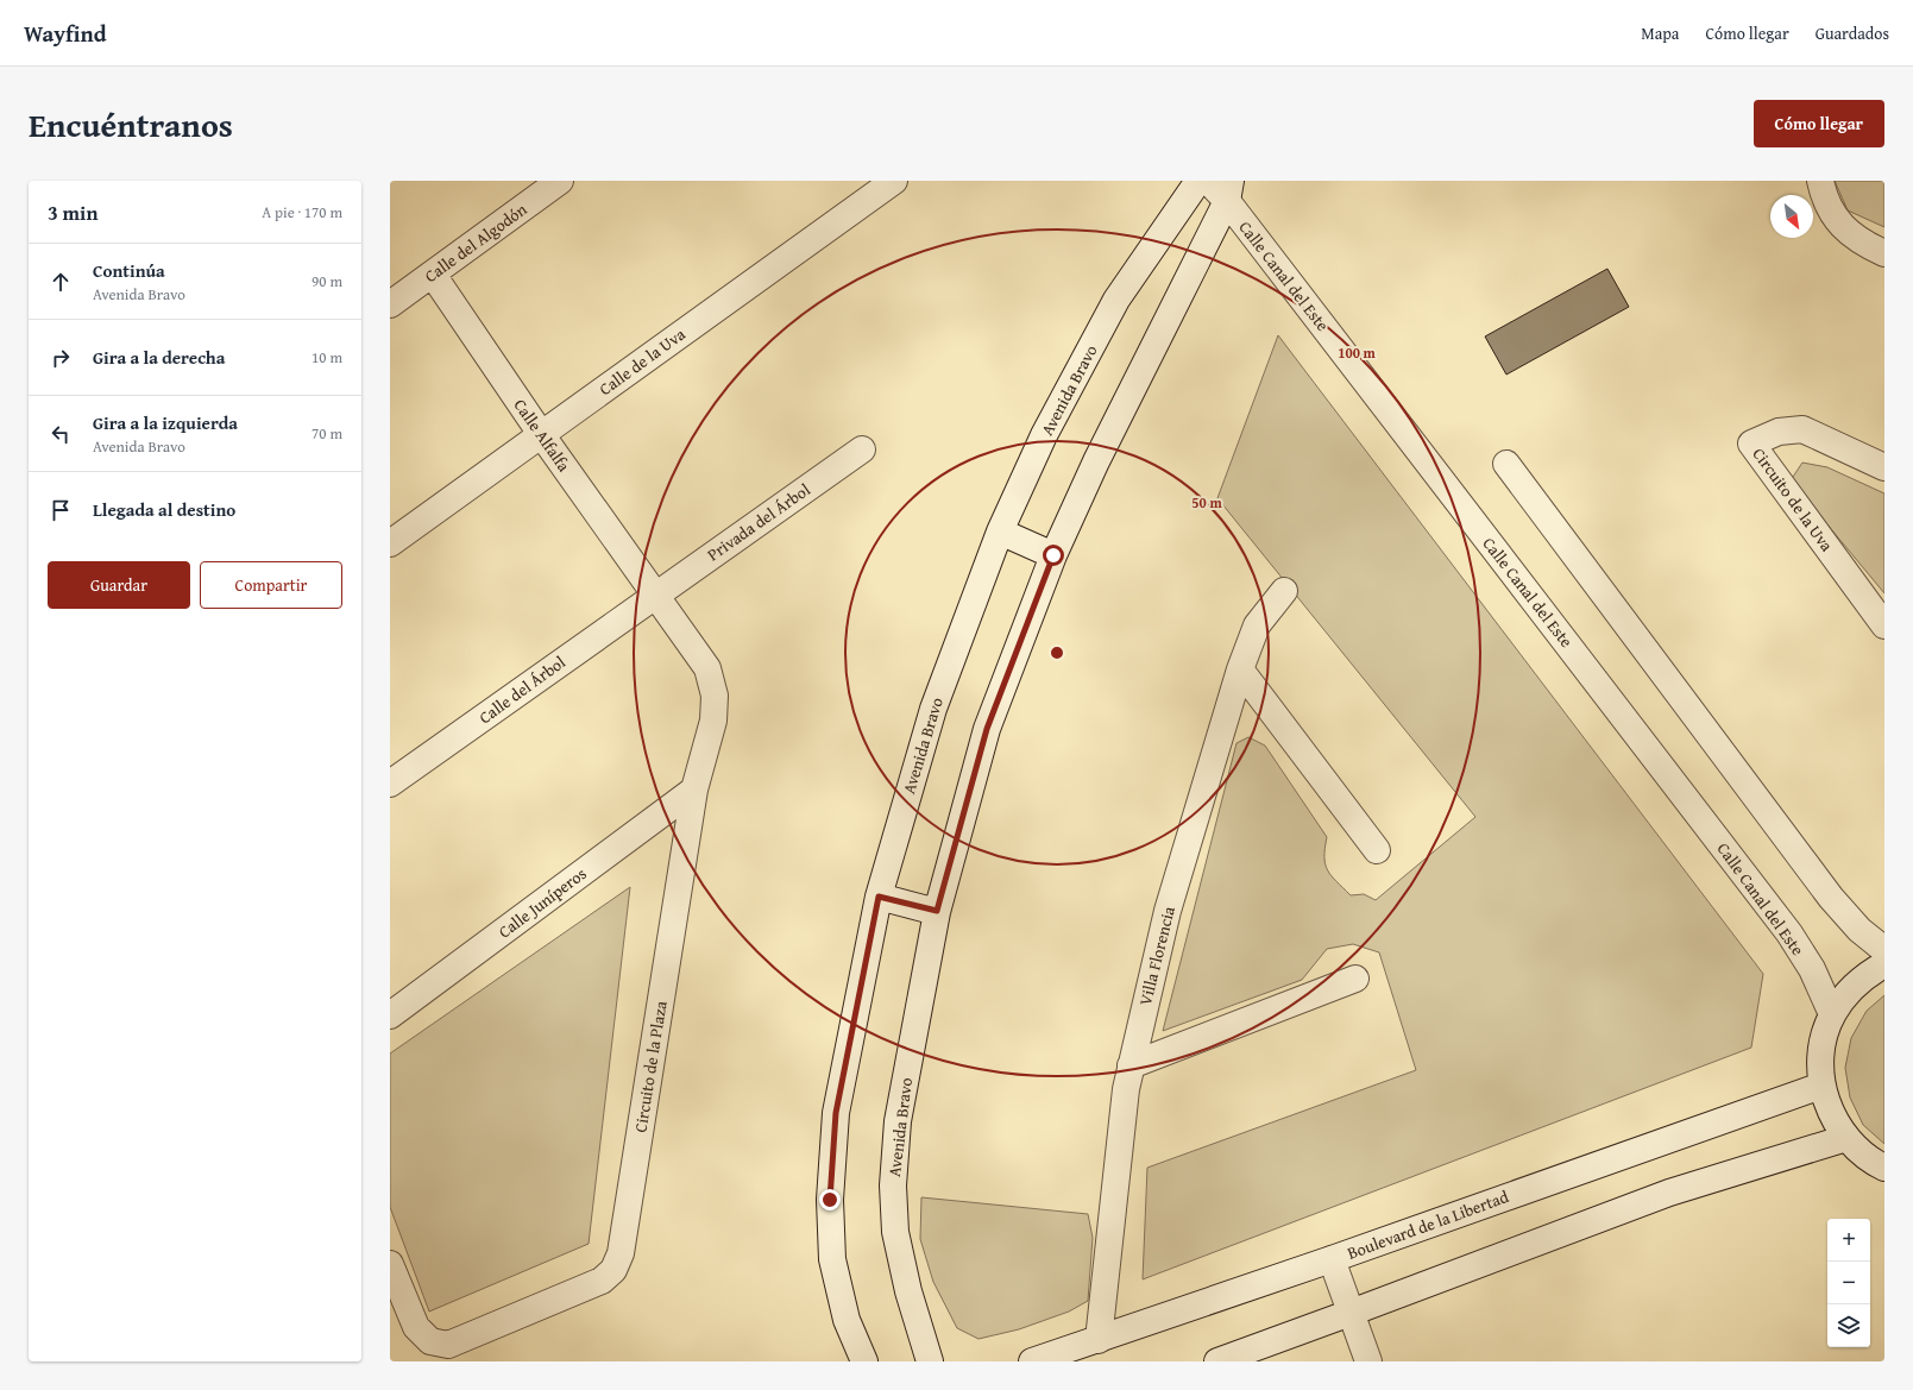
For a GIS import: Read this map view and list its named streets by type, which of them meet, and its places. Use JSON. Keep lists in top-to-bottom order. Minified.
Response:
{"streets":{"street":["Calle del Algodón","Calle Canal del Este","Calle de la Uva","Avenida Bravo","Calle Alfalfa","Circuito de la Uva","Privada del Árbol","Calle del Árbol","Calle Juníperos","Villa Florencia","Circuito de la Plaza","Boulevard de la Libertad"]},"crossings":[["Calle del Algodón","Calle Alfalfa"],["Calle Canal del Este","Avenida Bravo"],["Calle de la Uva","Calle Alfalfa"],["Calle Alfalfa","Privada del Árbol"],["Calle Alfalfa","Calle del Árbol"],["Calle Alfalfa","Circuito de la Plaza"],["Privada del Árbol","Calle del Árbol"],["Privada del Árbol","Circuito de la Plaza"],["Calle del Árbol","Circuito de la Plaza"],["Calle Juníperos","Circuito de la Plaza"],["Villa Florencia","Boulevard de la Libertad"]],"north":"bottom right","page":{"header":"Wayfind","nav":["Mapa","Cómo llegar","Guardados"],"title":"Encuéntranos","buttons":["Cómo llegar",["Guardar","Compartir"]],"heading":["3 min","A pie · 170 m"],"list":[["Continúa","Avenida Bravo","90 m"],["Gira a la derecha","10 m"],["Gira a la izquierda","Avenida Bravo","70 m"],"Llegada al destino"],"map_buttons":["+","−"]},"rings":["100 m","50 m"]}
